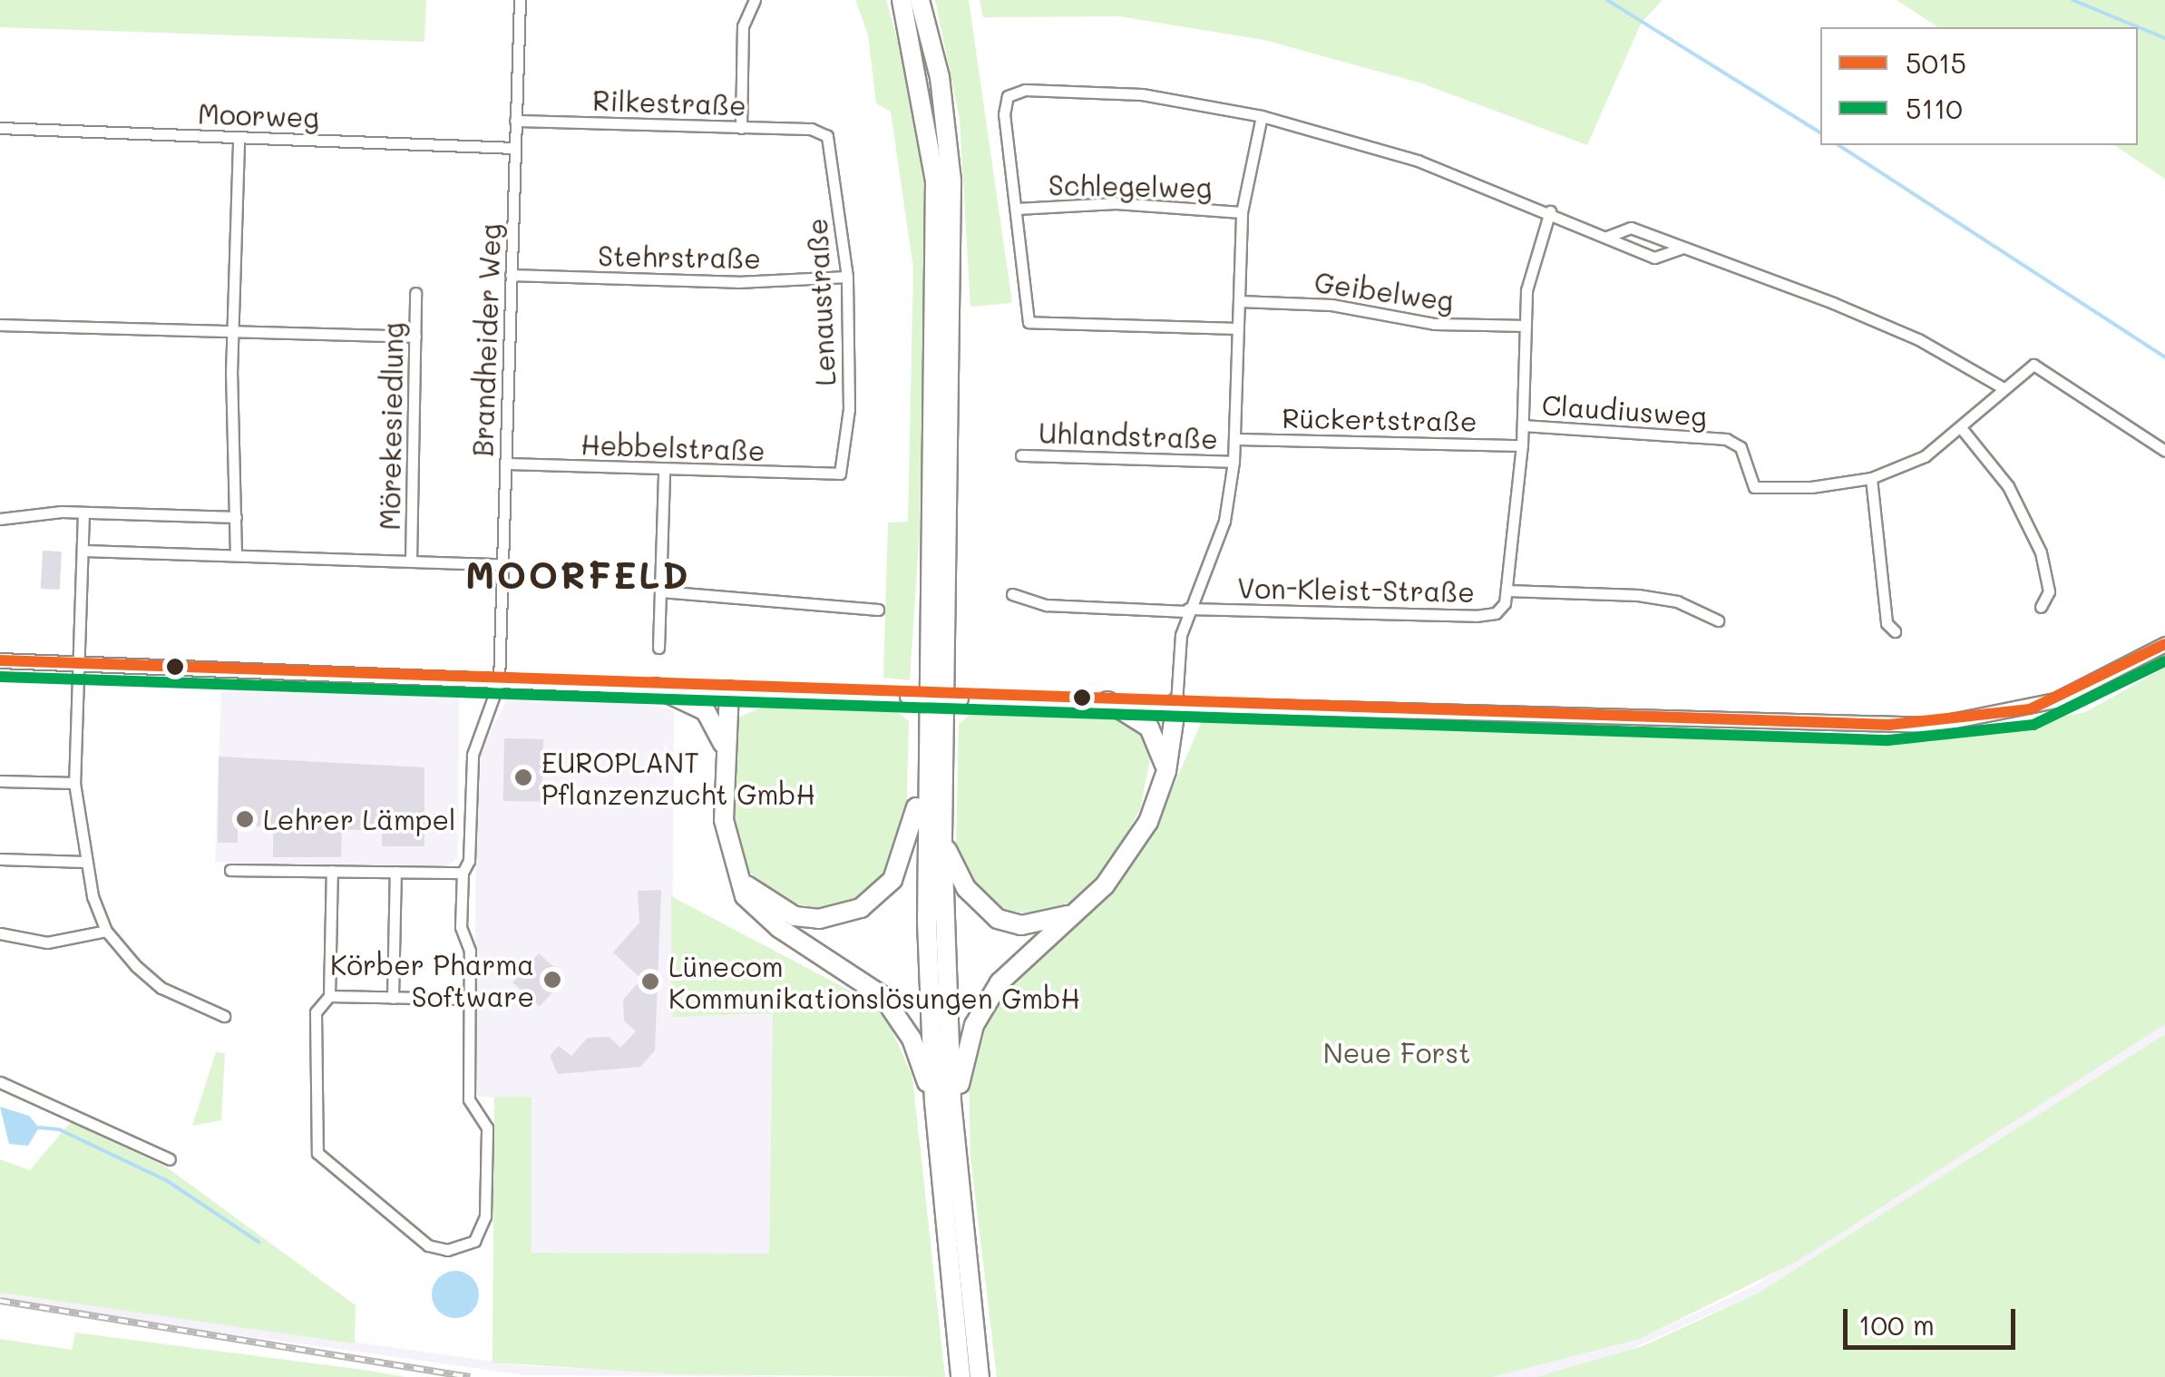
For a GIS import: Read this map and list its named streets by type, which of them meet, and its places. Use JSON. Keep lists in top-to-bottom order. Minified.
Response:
{"streets":{"street":["Rilkestraße","Moorweg","Schlegelweg","Stehrstraße","Geibelweg","Lenaustraße","Brandheider Weg","Claudiusweg","Rückertstraße","Mörekesiedlung","Uhlandstraße","Hebbelstraße","Von-Kleist-Straße"]},"crossings":[["Rilkestraße","Lenaustraße"],["Rilkestraße","Brandheider Weg"],["Moorweg","Brandheider Weg"],["Stehrstraße","Lenaustraße"],["Stehrstraße","Brandheider Weg"],["Lenaustraße","Hebbelstraße"],["Brandheider Weg","Mörekesiedlung"],["Brandheider Weg","Hebbelstraße"]],"districts":["MOORFELD"],"parks":["Neue Forst"],"places":["EUROPLANT Pflanzenzucht GmbH","Lehrer Lämpel","Körber Pharma Software","Lünecom Kommunikationslösungen GmbH"],"lines":["transit line 5015","transit line 5110"],"legend":["5015","5110"],"scale_bar":"100 m"}
